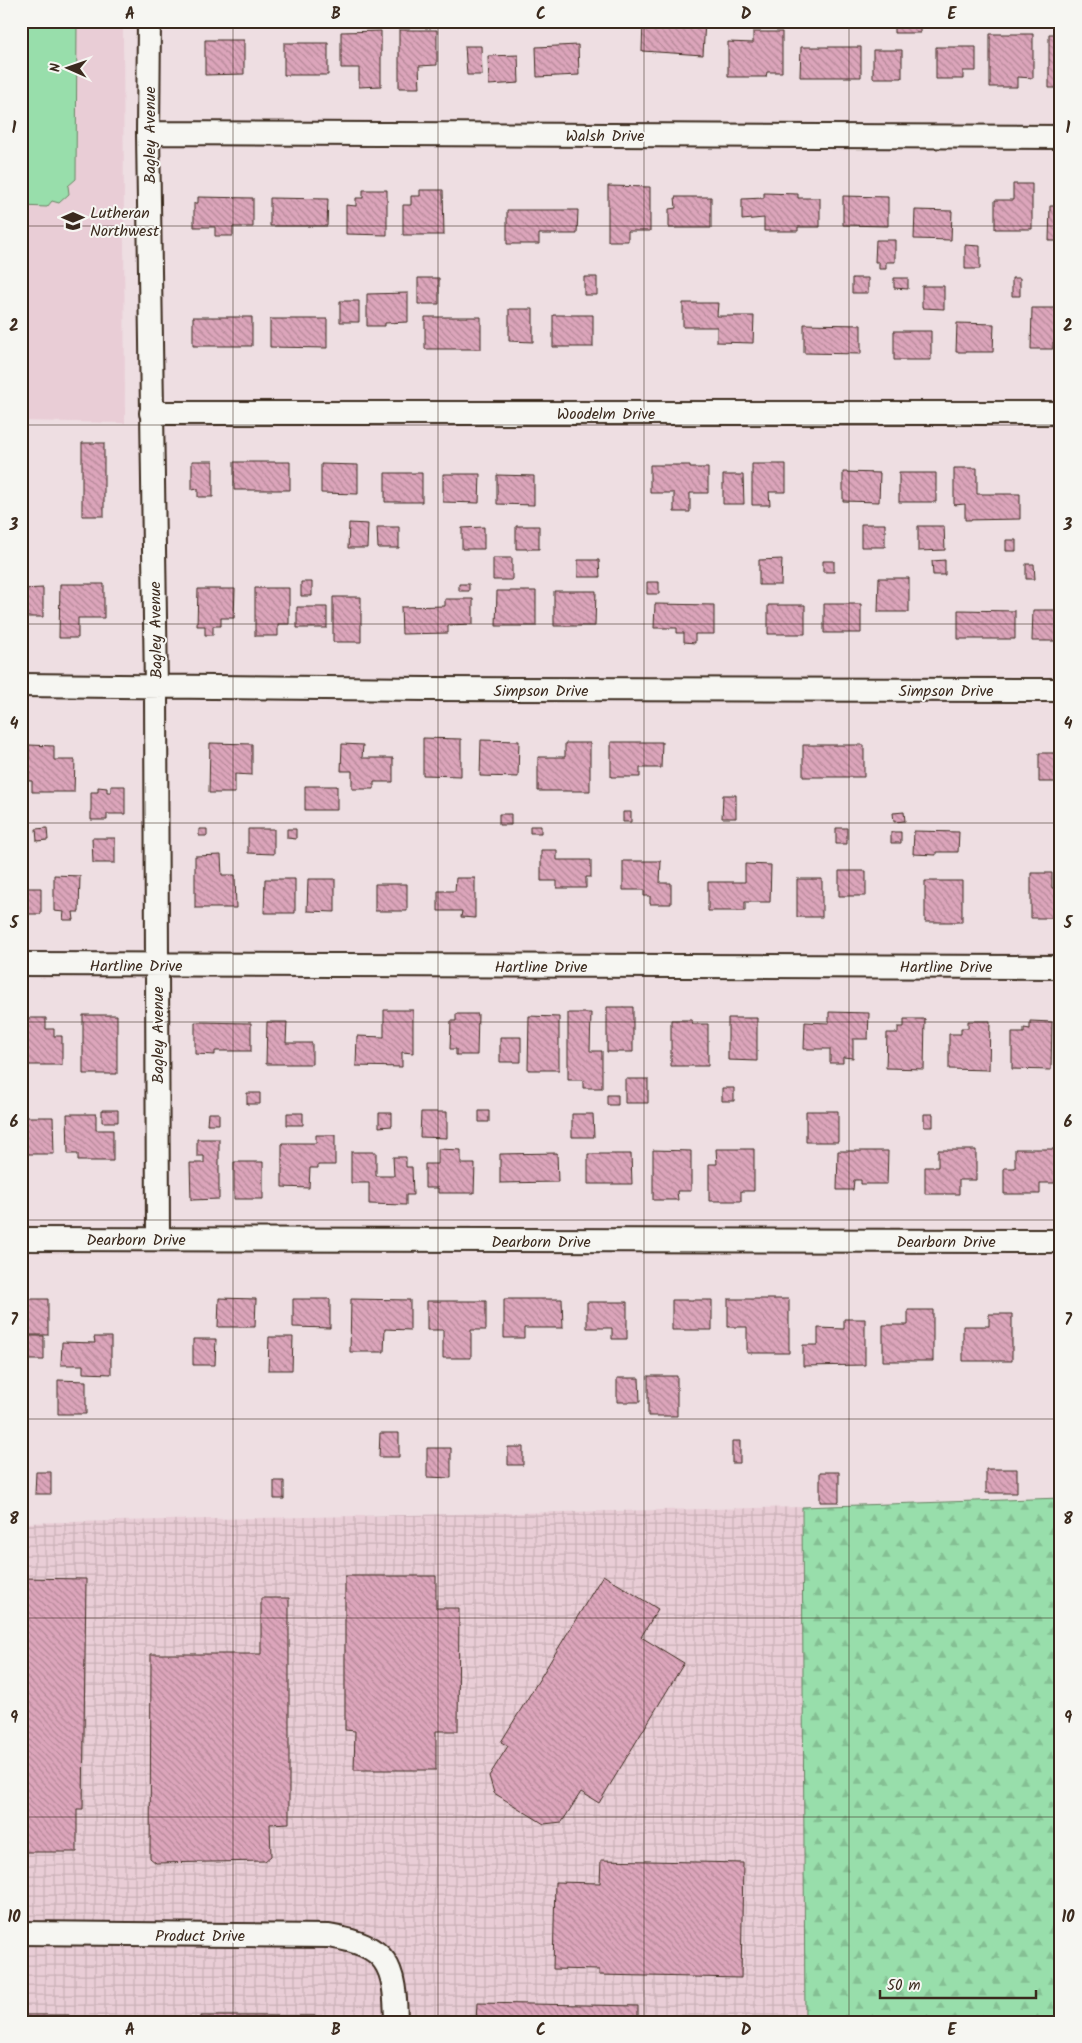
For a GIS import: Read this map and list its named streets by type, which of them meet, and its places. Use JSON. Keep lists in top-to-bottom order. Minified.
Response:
{"streets":{"street":["Bagley Avenue","Walsh Drive","Woodelm Drive","Simpson Drive","Hartline Drive","Dearborn Drive","Product Drive"]},"crossings":[["Bagley Avenue","Walsh Drive"],["Bagley Avenue","Woodelm Drive"],["Bagley Avenue","Simpson Drive"],["Bagley Avenue","Hartline Drive"],["Bagley Avenue","Dearborn Drive"]],"places":{"school or university":["Lutheran Northwest"]},"scale_bar":"50 m","north":"left","grid":{"columns":["A","B","C","D","E"],"rows":["1","2","3","4","5","6","7","8","9","10"]}}
